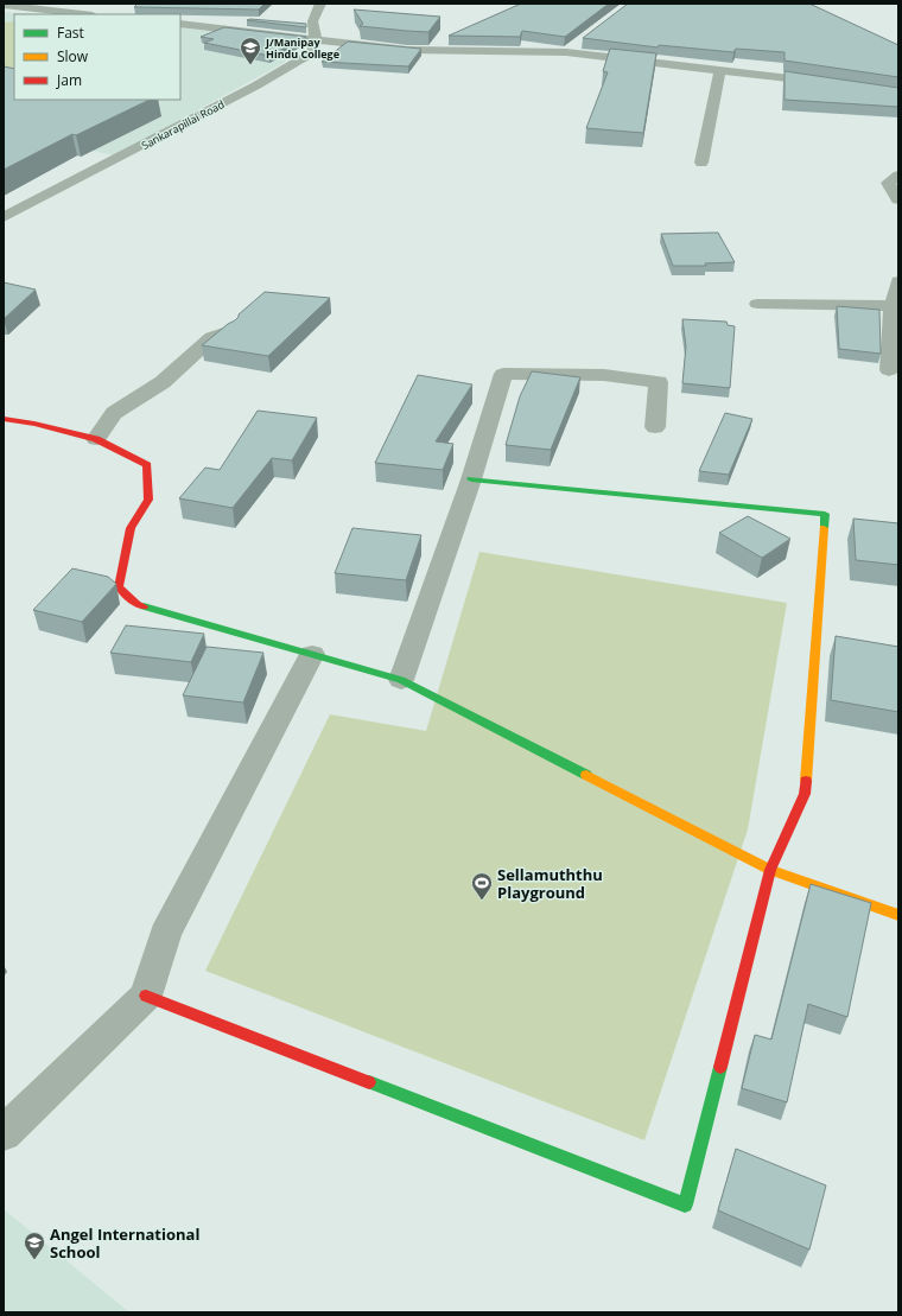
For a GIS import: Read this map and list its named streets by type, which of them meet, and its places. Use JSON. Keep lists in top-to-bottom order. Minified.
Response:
{"streets":{"street":["Sankarapillai Road"]},"places":{"school or university":["J/Manipay Hindu College","Angel International School"],"sports":["Sellamuththu Playground"]},"legend":["Fast","Slow","Jam"]}
